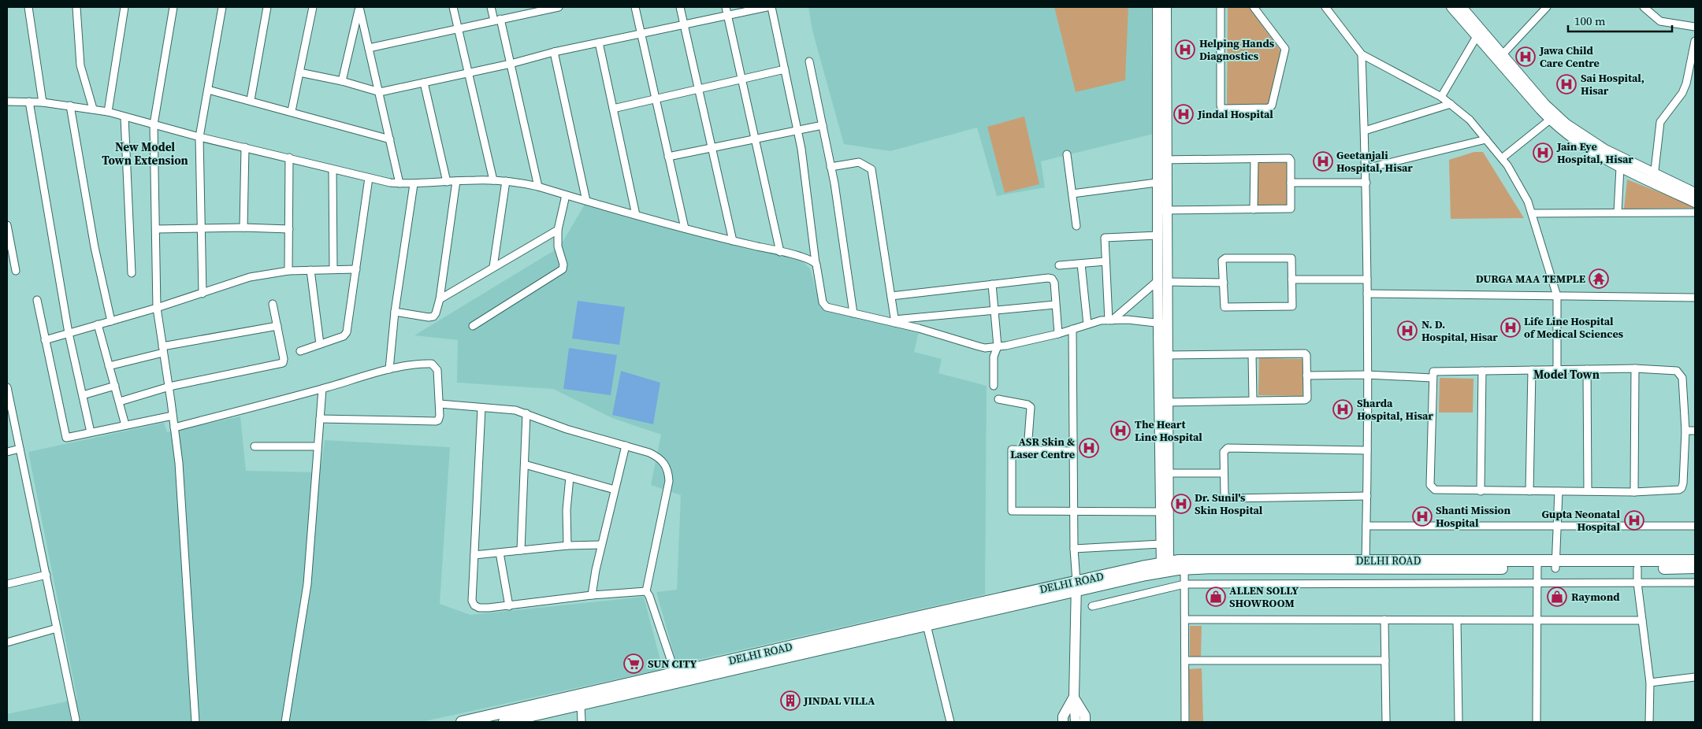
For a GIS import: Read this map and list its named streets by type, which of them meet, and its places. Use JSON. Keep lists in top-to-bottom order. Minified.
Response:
{"streets":{"main road":["DELHI ROAD"]},"districts":["New Model Town Extension","Model Town"],"places":{"hospital":["Helping Hands Diagnostics","Jawa Child Care Centre","Sai Hospital, Hisar","Jindal Hospital","Jain Eye Hospital, Hisar","Geetanjali Hospital, Hisar","Life Line Hospital of Medical Sciences","N. D. Hospital, Hisar","Sharda Hospital, Hisar","The Heart Line Hospital","ASR Skin & Laser Centre","Dr. Sunil's Skin Hospital","Shanti Mission Hospital","Gupta Neonatal Hospital"],"temple":["DURGA MAA TEMPLE"],"shop":["ALLEN SOLLY SHOWROOM","Raymond"],"supermarket":["SUN CITY"],"building":["JINDAL VILLA"]},"scale_bar":"100 m"}
